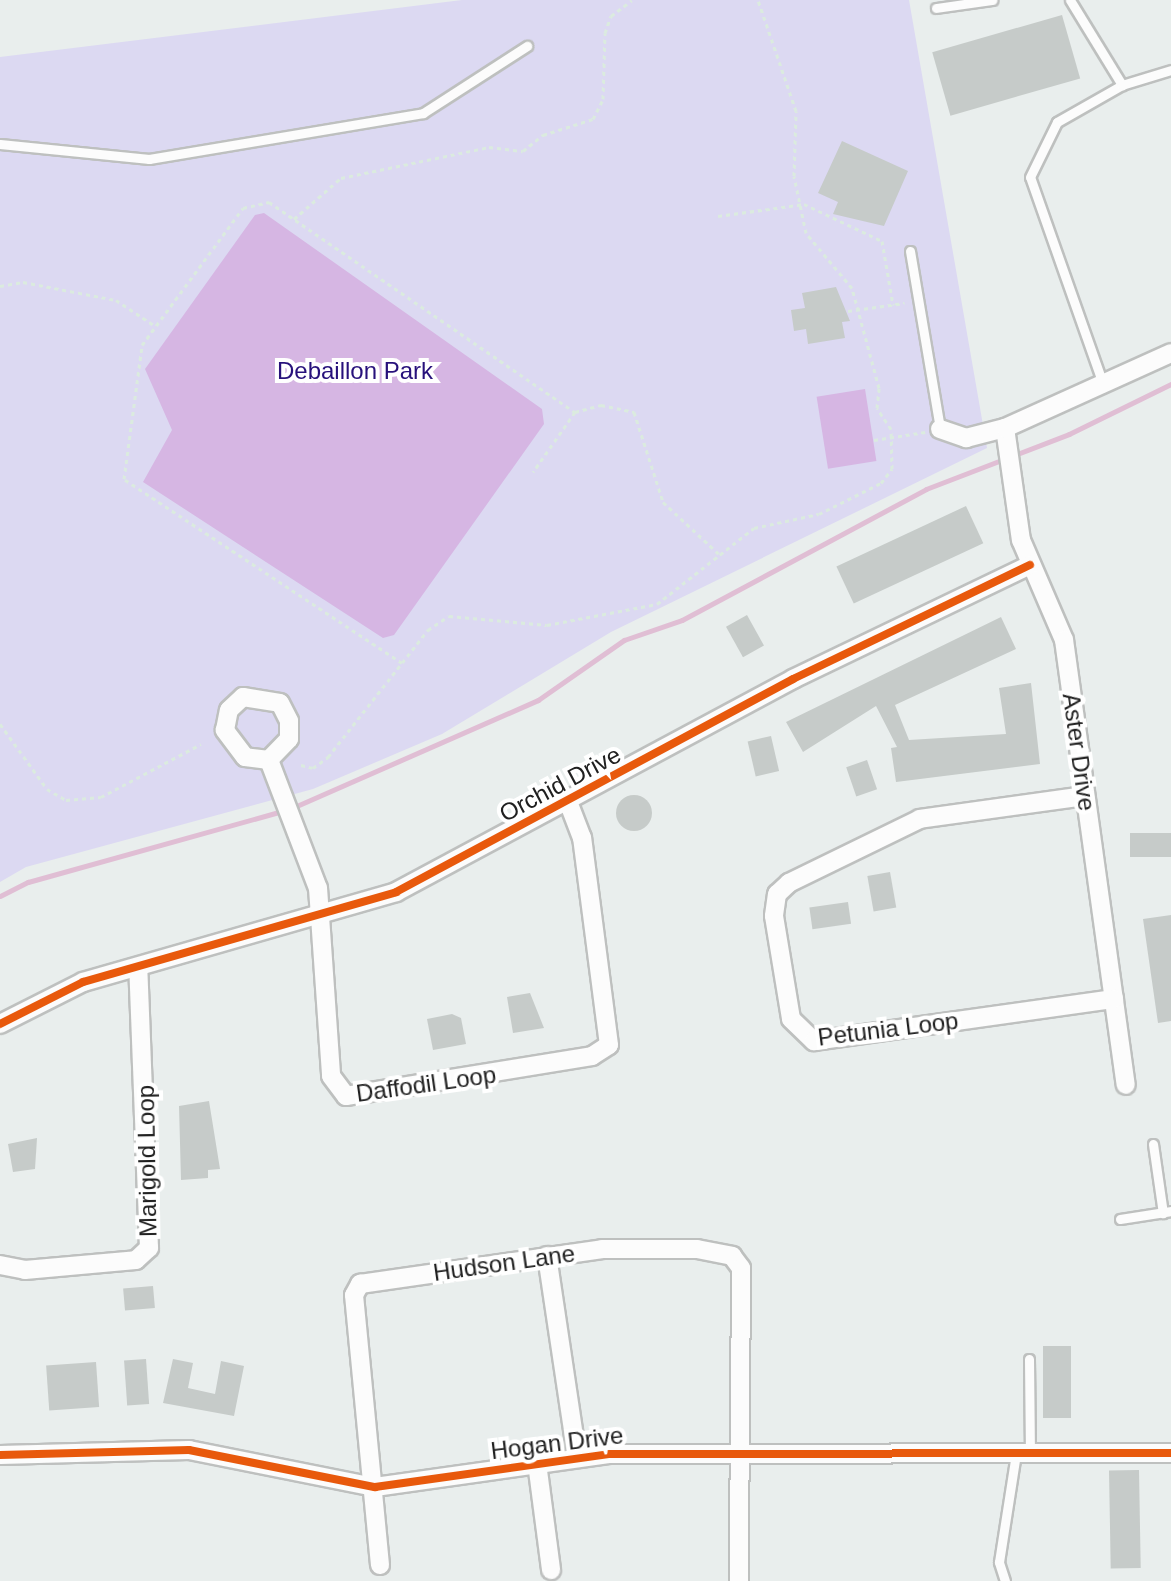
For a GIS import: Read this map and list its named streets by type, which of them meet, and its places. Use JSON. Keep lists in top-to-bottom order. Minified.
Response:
{"streets":{"street":["Aster Drive","Orchid Drive","Petunia Loop","Daffodil Loop","Marigold Loop","Hudson Lane","Hogan Drive"]},"crossings":[["Aster Drive","Orchid Drive"],["Aster Drive","Petunia Loop"],["Orchid Drive","Daffodil Loop"],["Orchid Drive","Marigold Loop"],["Hudson Lane","Hogan Drive"]],"parks":["Debaillon Park"]}
